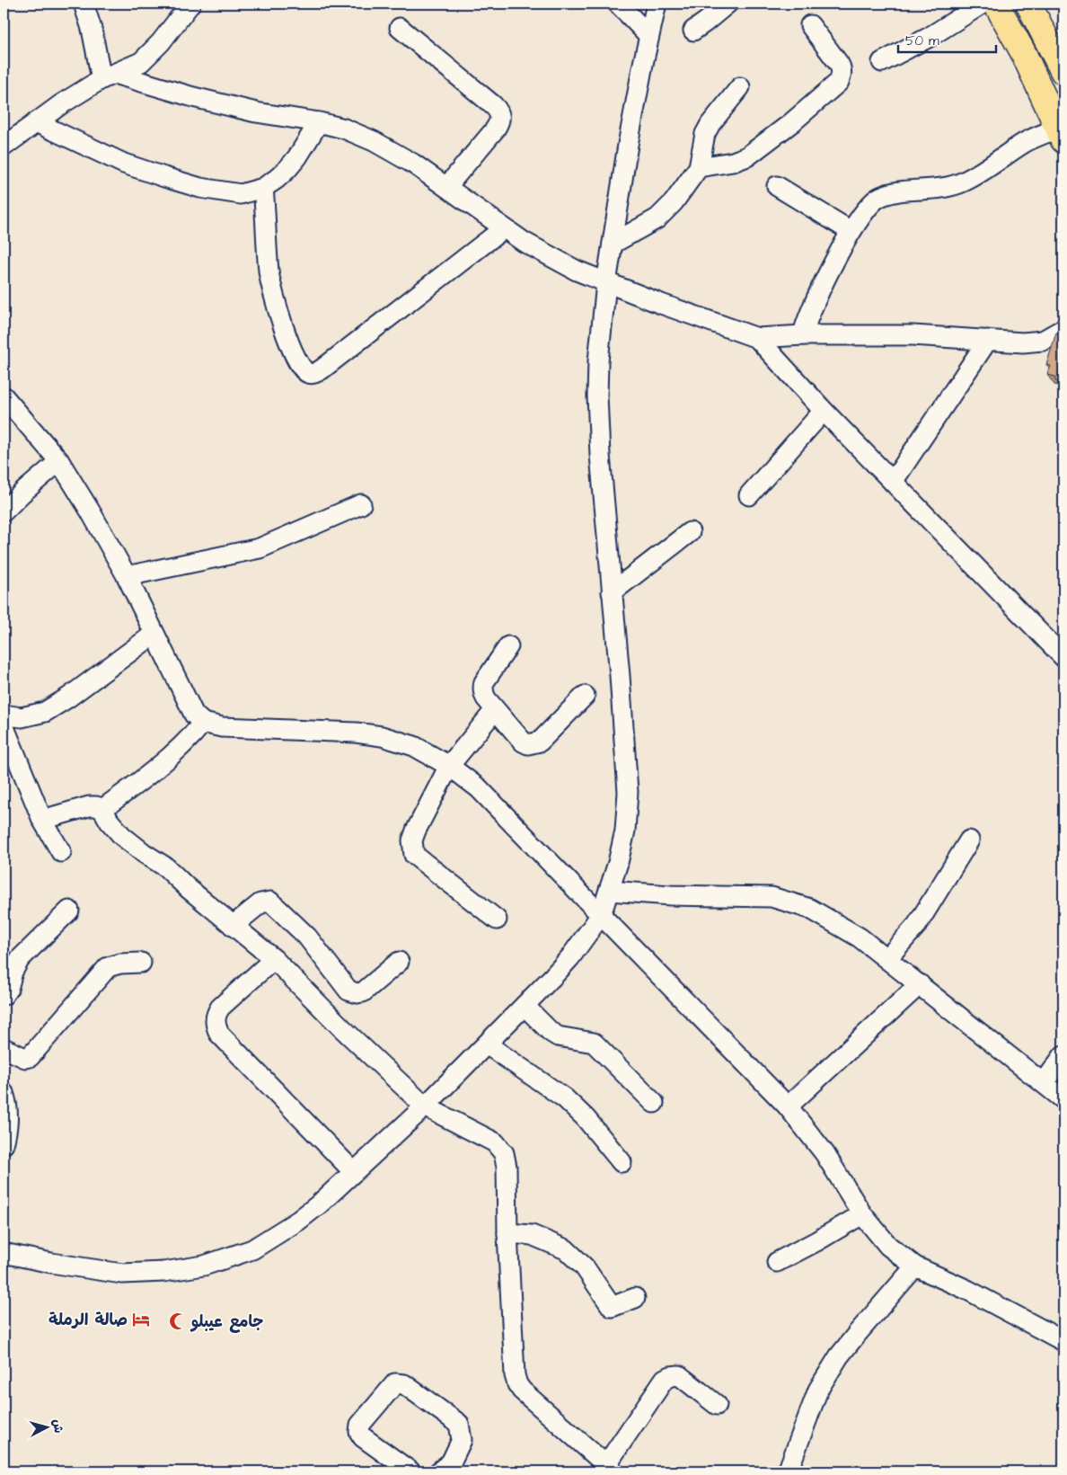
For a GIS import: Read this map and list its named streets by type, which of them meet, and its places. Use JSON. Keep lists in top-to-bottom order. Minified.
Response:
{"places":{"hotel":["صالة الرملة"],"mosque":["جامع عيبلو"]},"scale_bar":"50 m","north":"right"}
